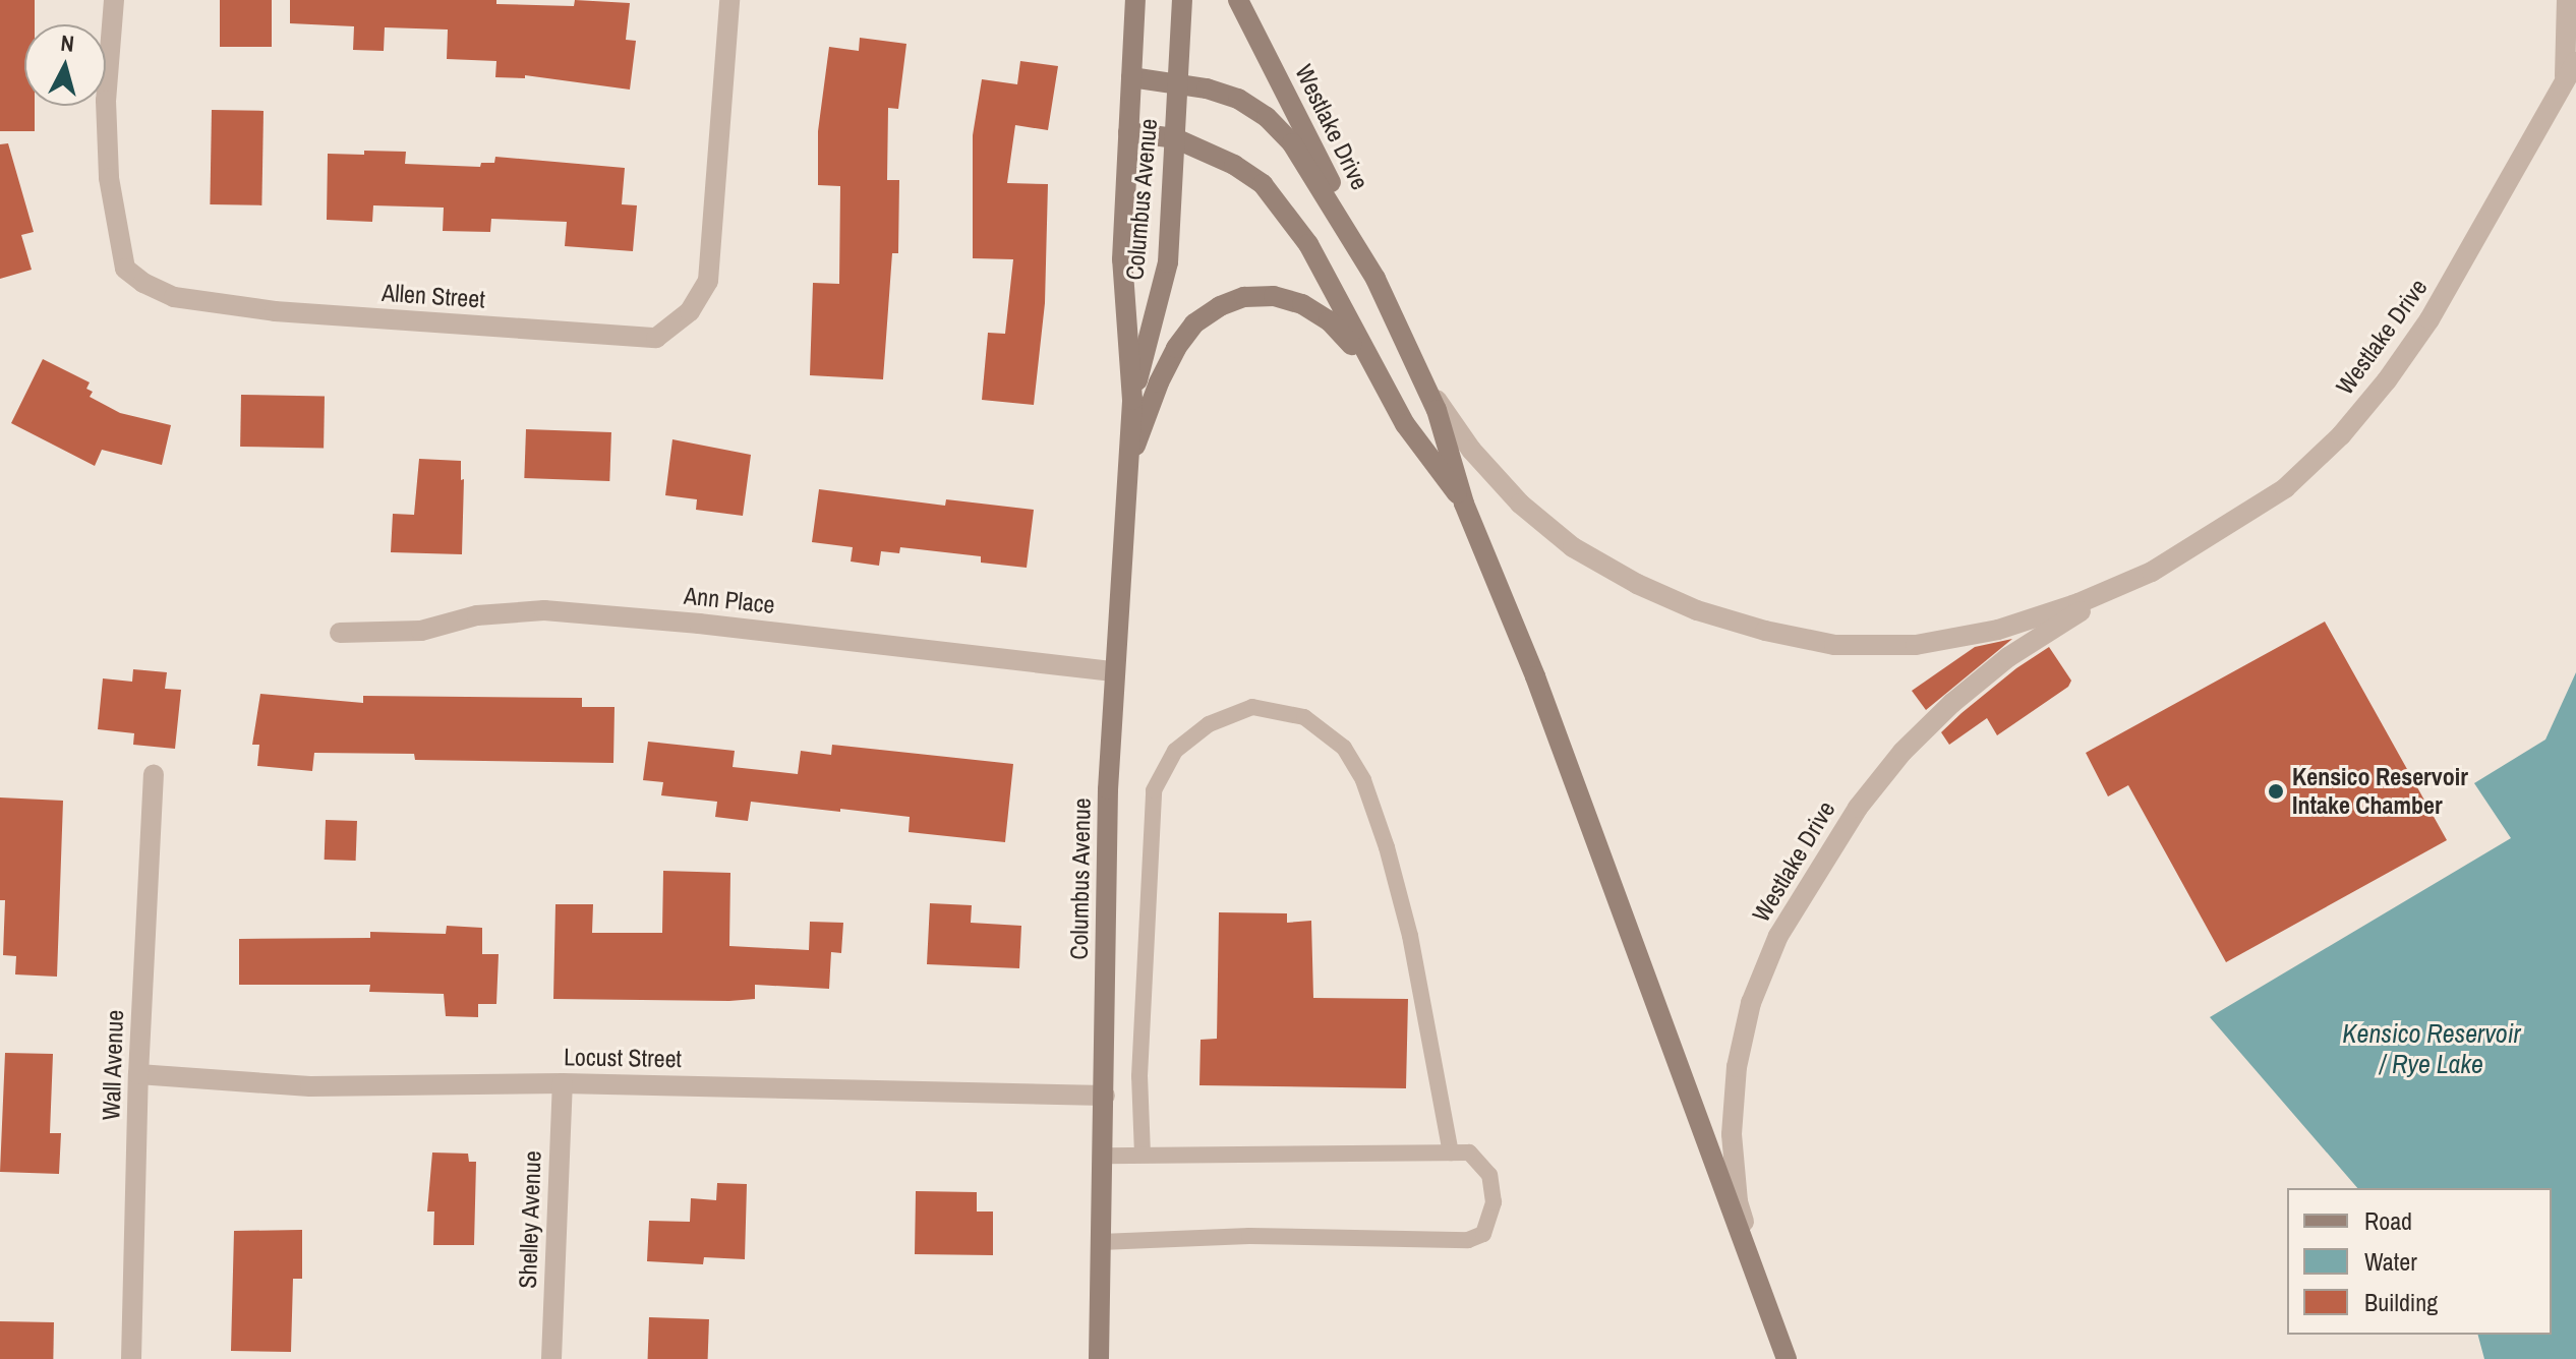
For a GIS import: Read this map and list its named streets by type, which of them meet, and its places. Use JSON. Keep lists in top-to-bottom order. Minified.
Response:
{"streets":{"street":["Westlake Drive","Columbus Avenue","Allen Street","Ann Place","Locust Street","Wall Avenue","Shelley Avenue"]},"crossings":[["Columbus Avenue","Ann Place"],["Columbus Avenue","Locust Street"],["Locust Street","Wall Avenue"],["Locust Street","Shelley Avenue"]],"water":["Kensico Reservoir / Rye Lake"],"places":["Kensico Reservoir Intake Chamber"],"legend":["Road","Water","Building"],"north":"top"}
